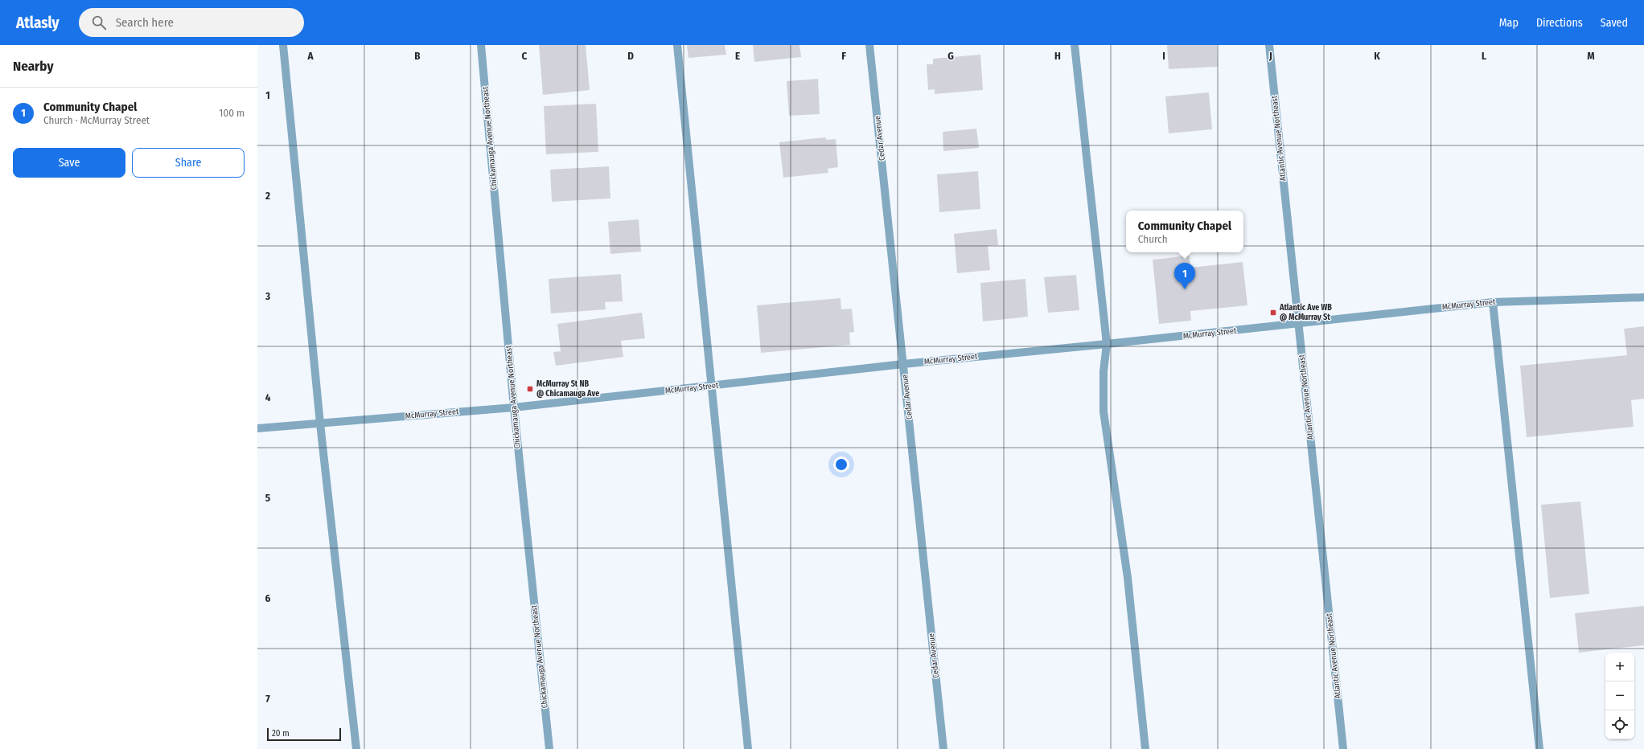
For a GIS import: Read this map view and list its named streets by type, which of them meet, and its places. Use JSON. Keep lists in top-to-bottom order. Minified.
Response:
{"streets":{"street":["Chickamauga Avenue Northeast","Cedar Avenue","Atlantic Avenue Northeast","McMurray Street"]},"crossings":[["Chickamauga Avenue Northeast","McMurray Street"],["Cedar Avenue","McMurray Street"],["Atlantic Avenue Northeast","McMurray Street"]],"places":{"transit":["Atlantic Ave WB @ McMurray St","McMurray St NB @ Chicamauga Ave"]},"scale_bar":"20 m","page":{"header":"Atlasly","search":"Search here","nav":["Map","Directions","Saved"],"heading":"Nearby","list":[{"mark":"1","name":"Community Chapel","note":"Church · McMurray Street","value":"100 m"}],"buttons":["Save","Share"],"popup":["Community Chapel","Church"],"pins":"1","map_buttons":["+","−"],"scale":"20 m"},"grid":{"columns":["A","B","C","D","E","F","G","H","I","J","K","L","M"],"rows":["1","2","3","4","5","6","7"]}}
